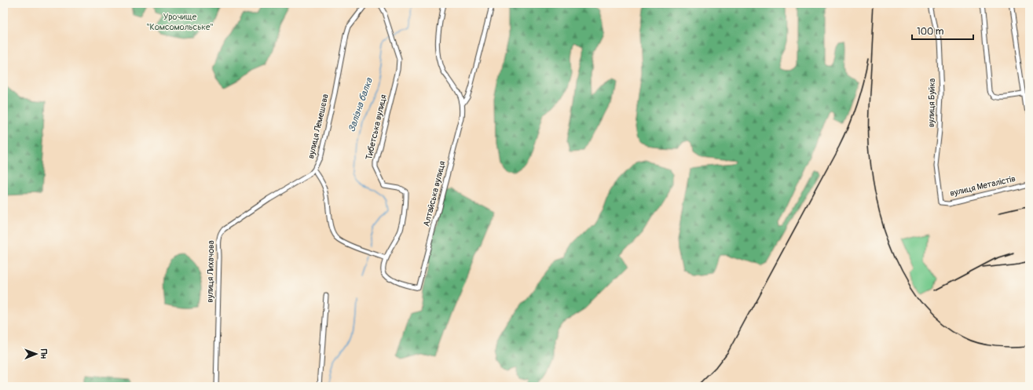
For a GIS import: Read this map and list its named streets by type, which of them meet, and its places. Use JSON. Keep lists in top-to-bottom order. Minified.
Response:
{"streets":{"street":["вулиця Буйка","вулиця Лемешєва","Тибетська вулиця","вулиця Металістів","Алтайська вулиця","вулиця Лихачова"]},"crossings":[["вулиця Буйка","вулиця Металістів"],["вулиця Лемешєва","Тибетська вулиця"],["вулиця Лемешєва","вулиця Лихачова"],["Тибетська вулиця","Алтайська вулиця"]],"water":["Залізна балка"],"parks":["Урочище \"Комсомольське\""],"scale_bar":"100 m","north":"right"}
